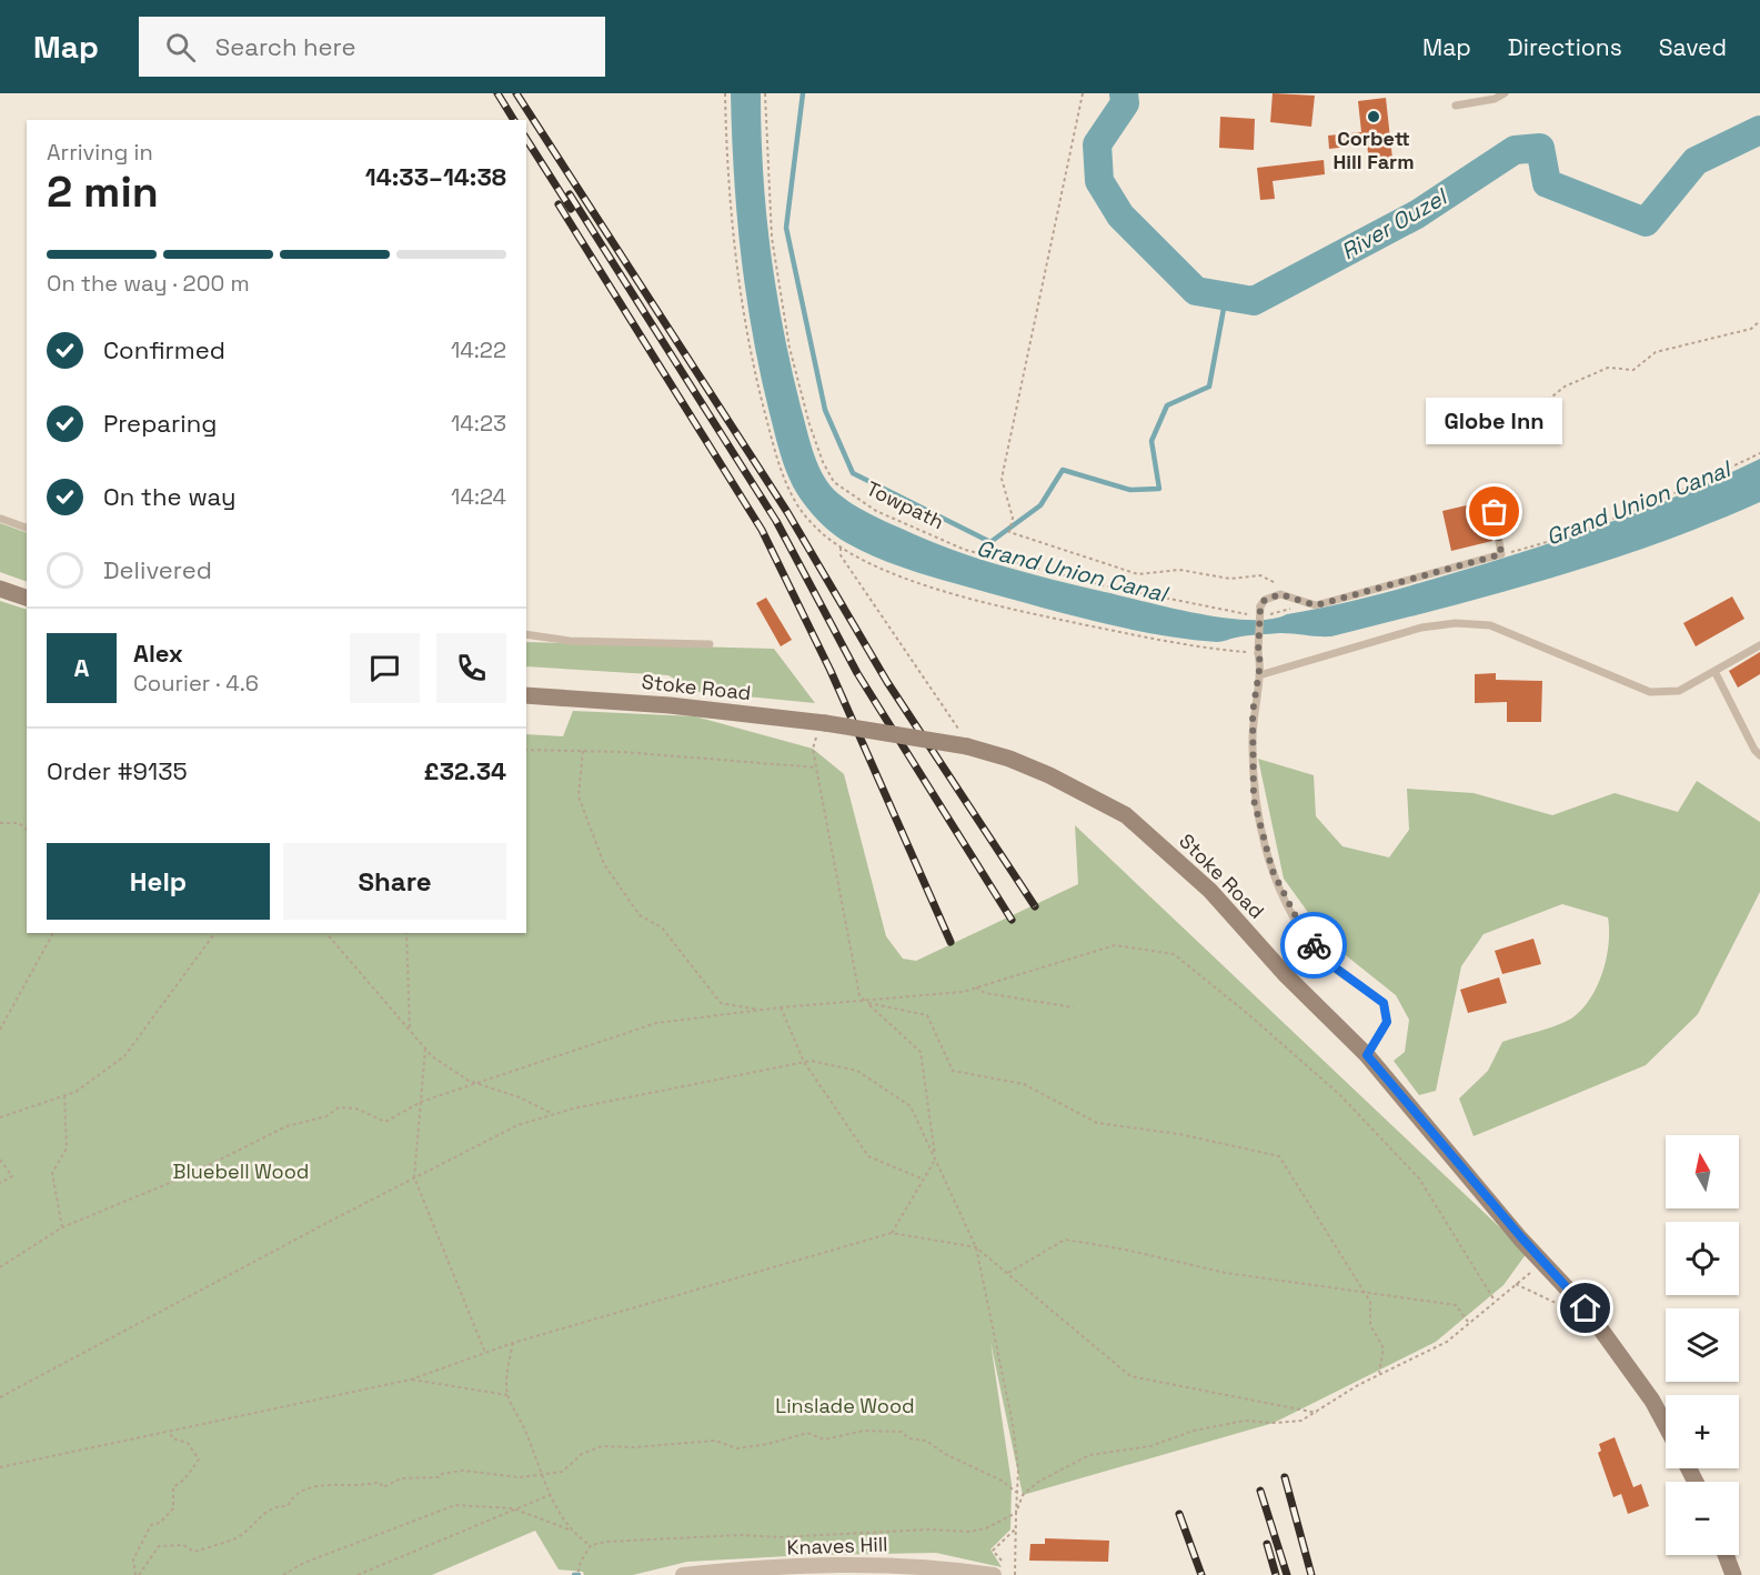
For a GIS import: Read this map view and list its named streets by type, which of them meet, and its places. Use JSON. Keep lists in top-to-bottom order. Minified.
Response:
{"streets":{"street":["Stoke Road","Knaves Hill"],"path":["Towpath"]},"water":["River Ouzel","Grand Union Canal"],"parks":["Bluebell Wood","Linslade Wood"],"places":["Corbett Hill Farm","Globe Inn"],"north":"top","page":{"header":"Map","search":"Search here","nav":["Map","Directions","Saved"],"heading":["2 min","Arriving in","14:33–14:38"],"panel":["Alex","Courier · 4.6","Order #9135","£32.34"],"bar":"On the way · 200 m","list":[["Confirmed","14:22"],["Preparing","14:23"],["On the way","14:24"],"Delivered"],"bubble":"Globe Inn","round":"A","buttons":["Help","Share"],"map_buttons":["+","−"]}}
